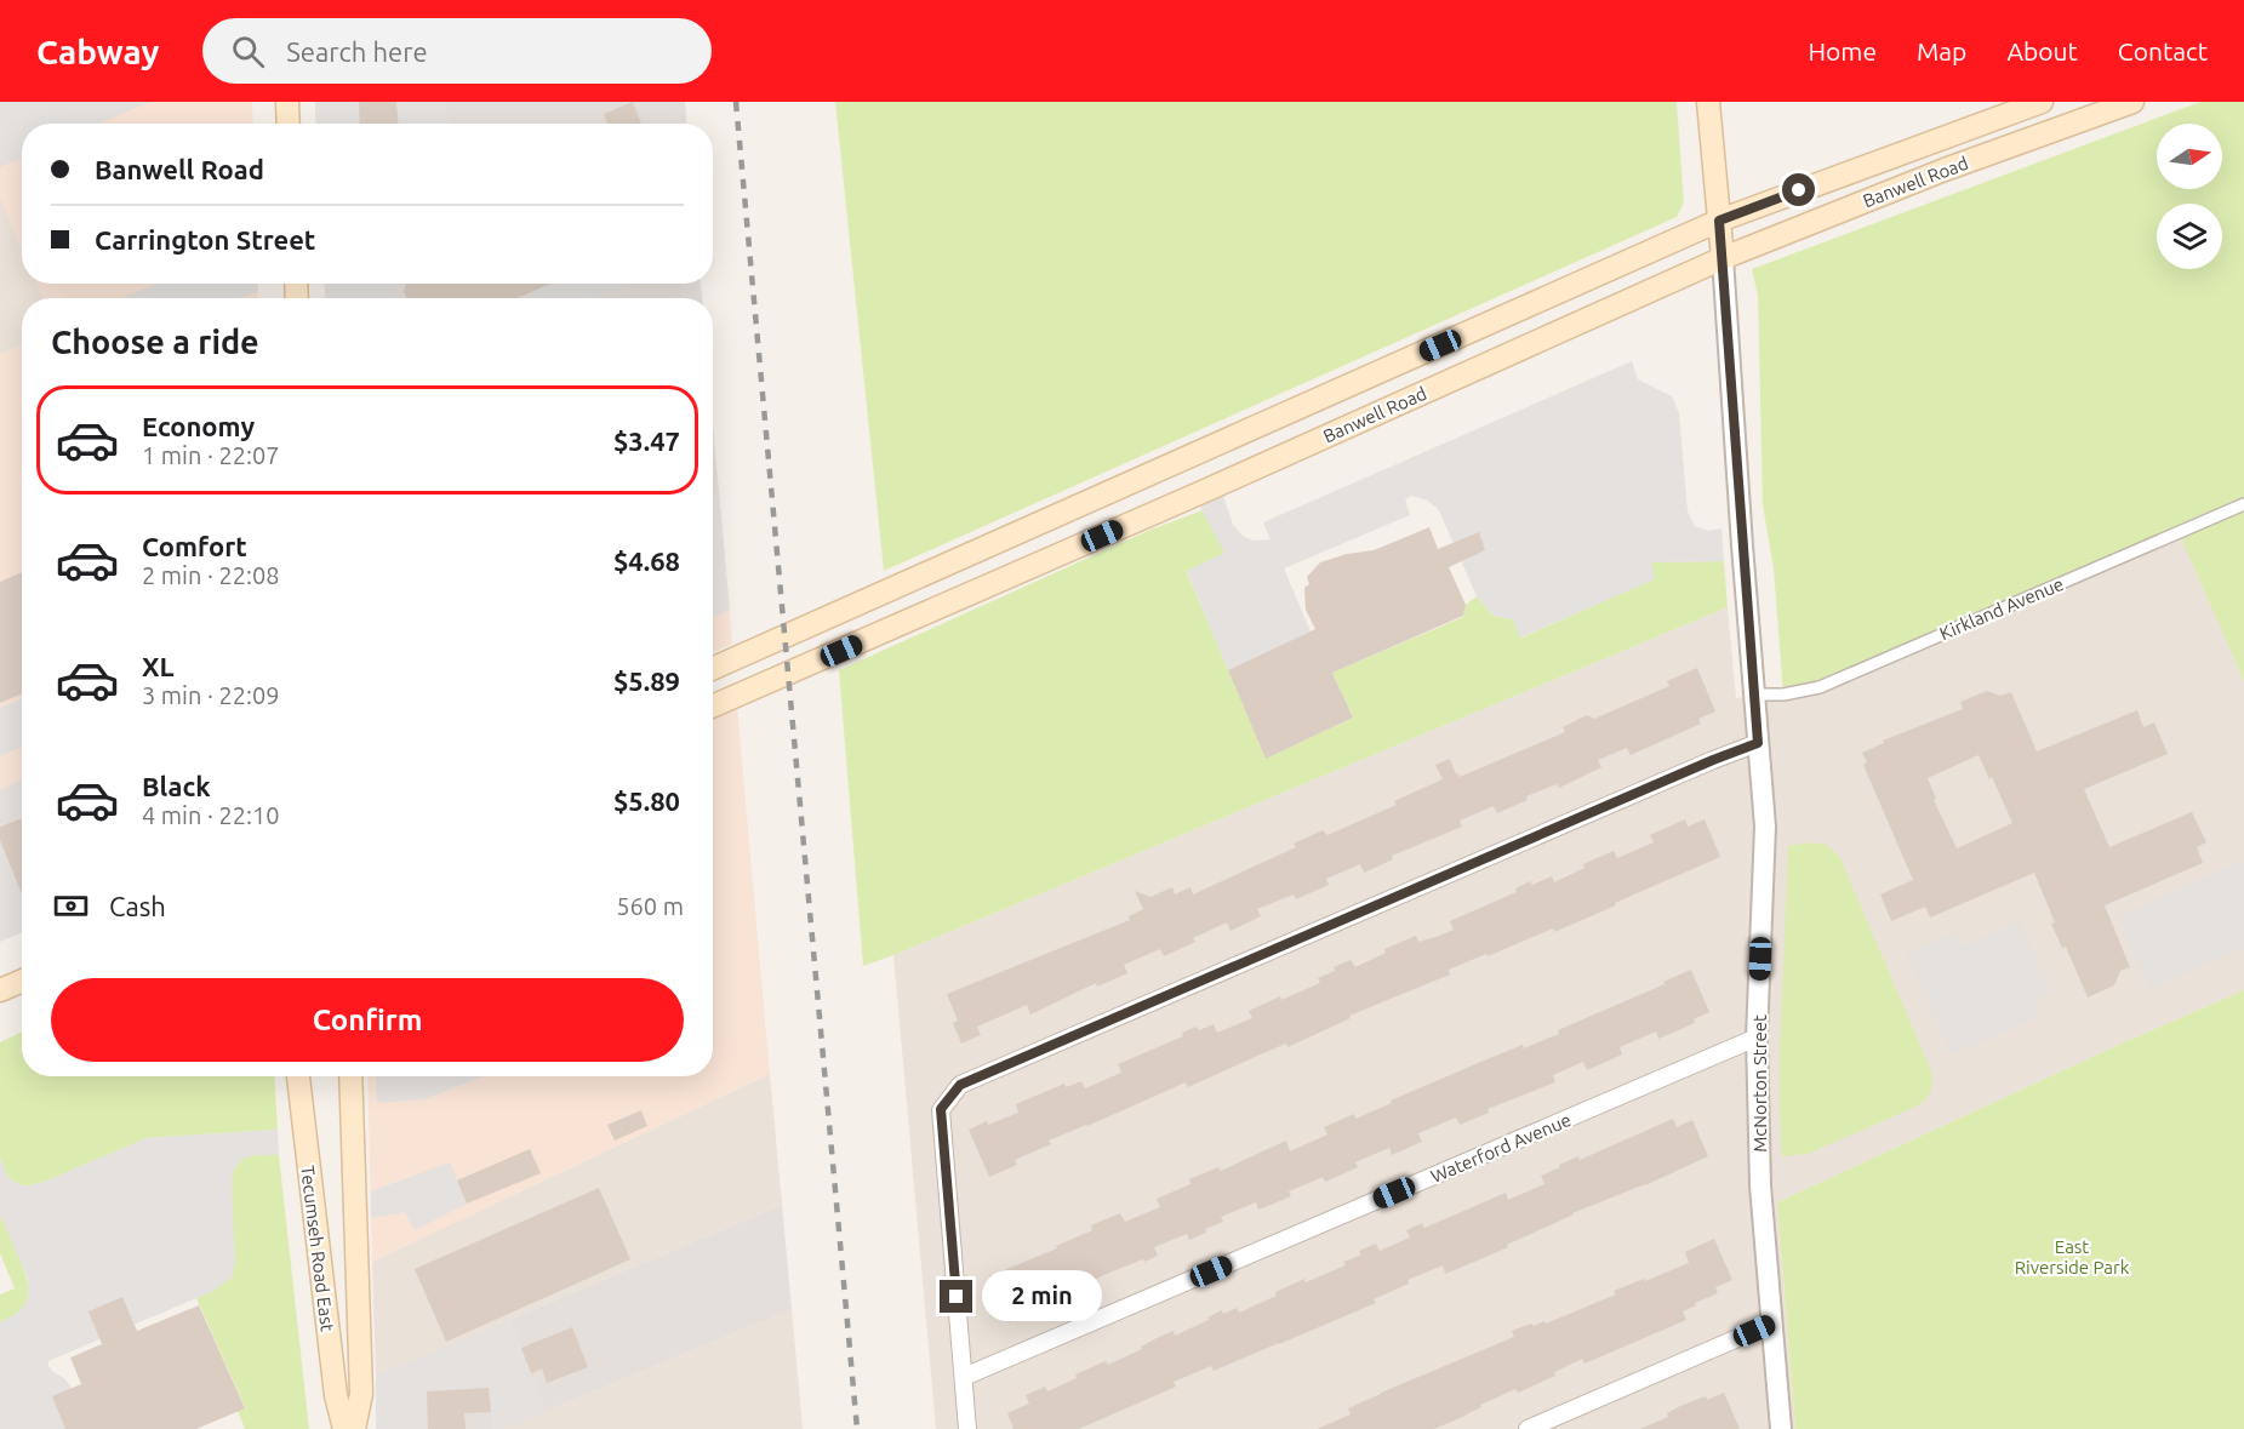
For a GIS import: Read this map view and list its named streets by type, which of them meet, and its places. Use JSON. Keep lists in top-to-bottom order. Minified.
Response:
{"streets":{"main road":["Banwell Road","Tecumseh Road East"],"street":["Kirkland Avenue","McNorton Street","Waterford Avenue"]},"crossings":[["Banwell Road","McNorton Street"],["Kirkland Avenue","McNorton Street"],["McNorton Street","Waterford Avenue"]],"parks":["East Riverside Park"],"north":"right","page":{"header":"Cabway","search":"Search here","nav":["Home","Map","About","Contact"],"banner":["Banwell Road","Carrington Street"],"heading":"Choose a ride","list":[{"name":"Economy","note":"1 min · 22:07","value":"$3.47"},{"name":"Comfort","note":"2 min · 22:08","value":"$4.68"},{"name":"XL","note":"3 min · 22:09","value":"$5.89"},{"name":"Black","note":"4 min · 22:10","value":"$5.80"}],"pay":["Cash","560 m"],"buttons":"Confirm","bubble":"2 min"}}
